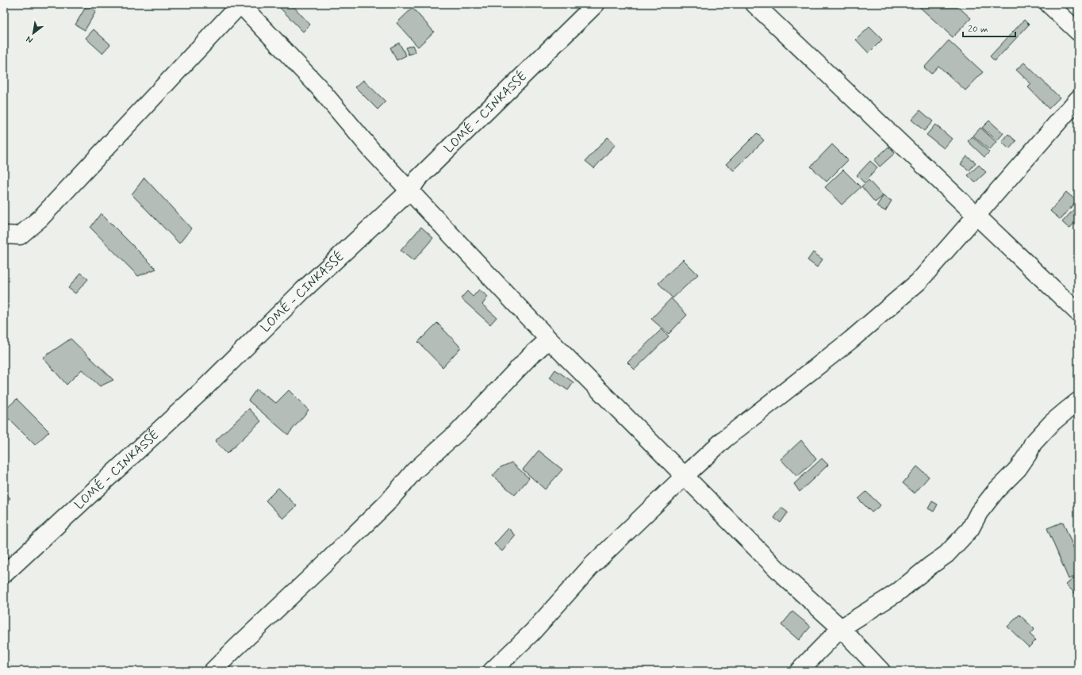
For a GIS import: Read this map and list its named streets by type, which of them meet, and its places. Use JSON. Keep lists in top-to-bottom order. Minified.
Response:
{"streets":{"main road":["LOMÉ - CINKASSÉ"]},"scale_bar":"20 m","north":"bottom left"}
